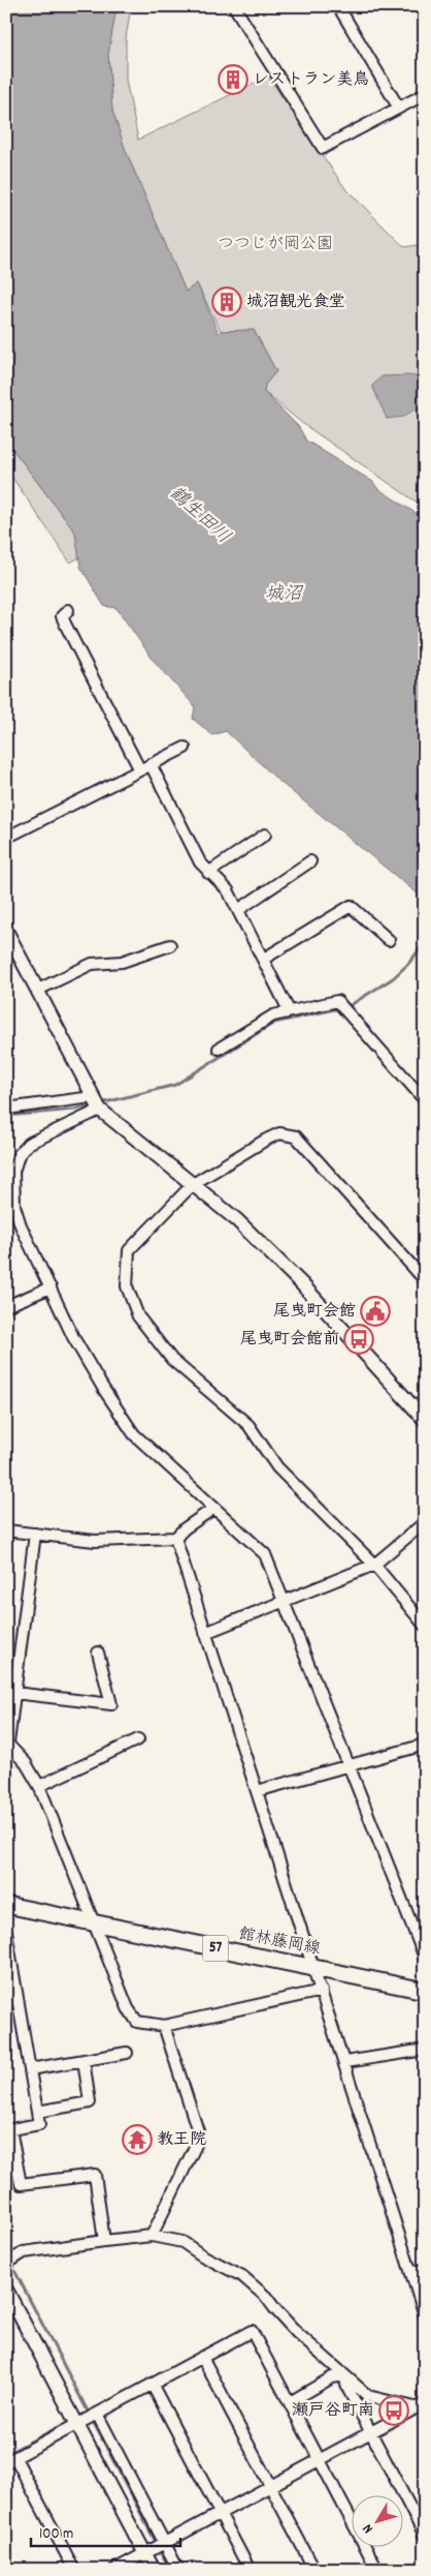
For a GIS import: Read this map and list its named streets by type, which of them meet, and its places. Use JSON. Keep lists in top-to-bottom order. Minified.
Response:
{"streets":{"main road":["館林藤岡線","57"]},"water":["鶴生田川","城沼"],"parks":["つつじが岡公園"],"places":{"building":["レストラン美鳥","城沼観光食堂"],"public building":["尾曳町会館"],"bus stop":["尾曳町会館前","瀬戸谷町南"],"temple":["教王院"]},"scale_bar":"100 m","north":"bottom left"}
